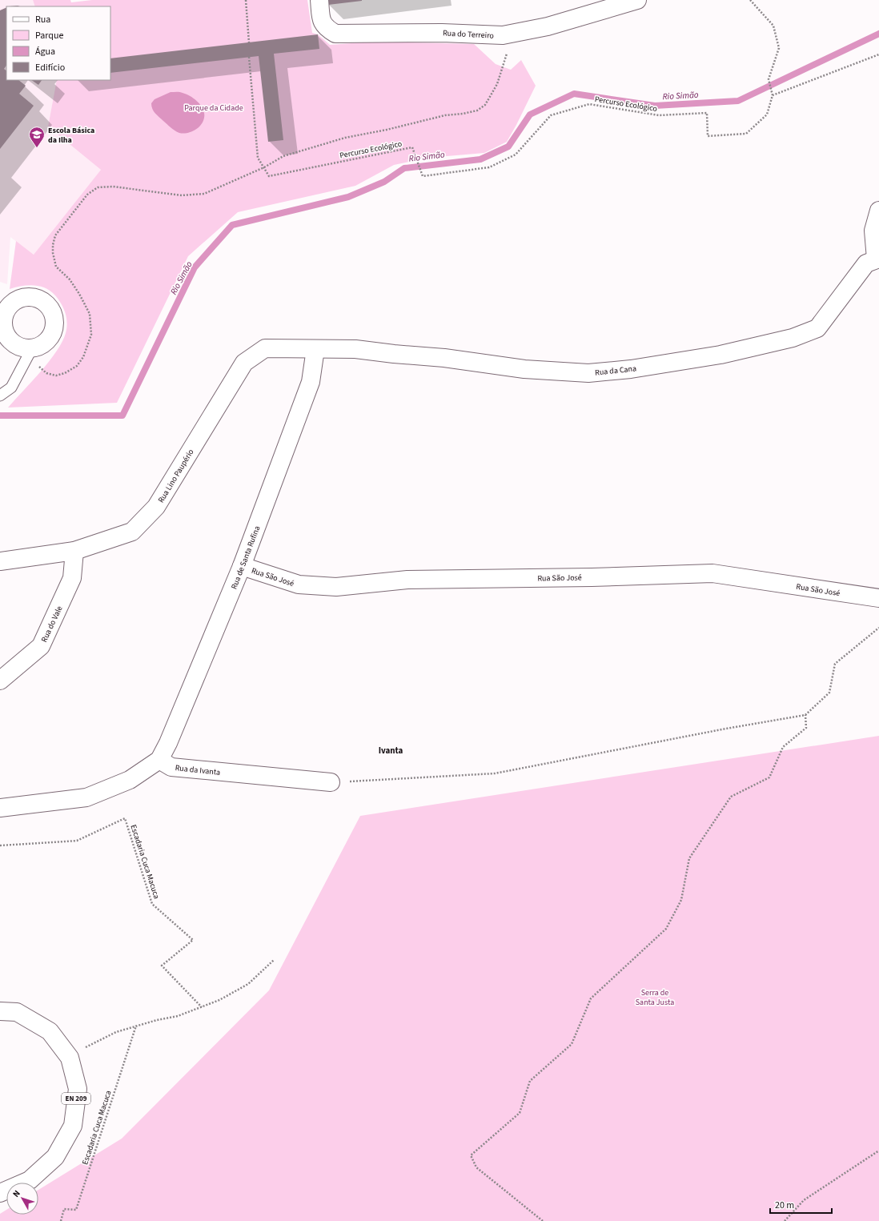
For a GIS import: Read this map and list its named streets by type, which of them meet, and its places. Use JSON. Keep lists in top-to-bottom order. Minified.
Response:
{"streets":{"street":["Rua do Terreiro","Rua da Cana","Rua Lino Paupério","Rua de Santa Rufina","Rua São José","Rua do Vale","Rua da Ivanta","EN 209"],"path":["Percurso Ecológico","Escadaria Cuca Macuca"]},"crossings":[["Rua da Cana","Rua Lino Paupério"],["Rua da Cana","Rua de Santa Rufina"],["Rua Lino Paupério","Rua de Santa Rufina"],["Rua Lino Paupério","Rua do Vale"],["Rua de Santa Rufina","Rua São José"],["Rua de Santa Rufina","Rua da Ivanta"]],"districts":["Ivanta"],"water":["Rio Simão"],"parks":["Parque da Cidade","Serra de Santa Justa"],"places":{"school or university":["Escola Básica da Ilha"]},"legend":["Rua","Parque","Água","Edifício"],"scale_bar":"20 m","north":"top left"}
